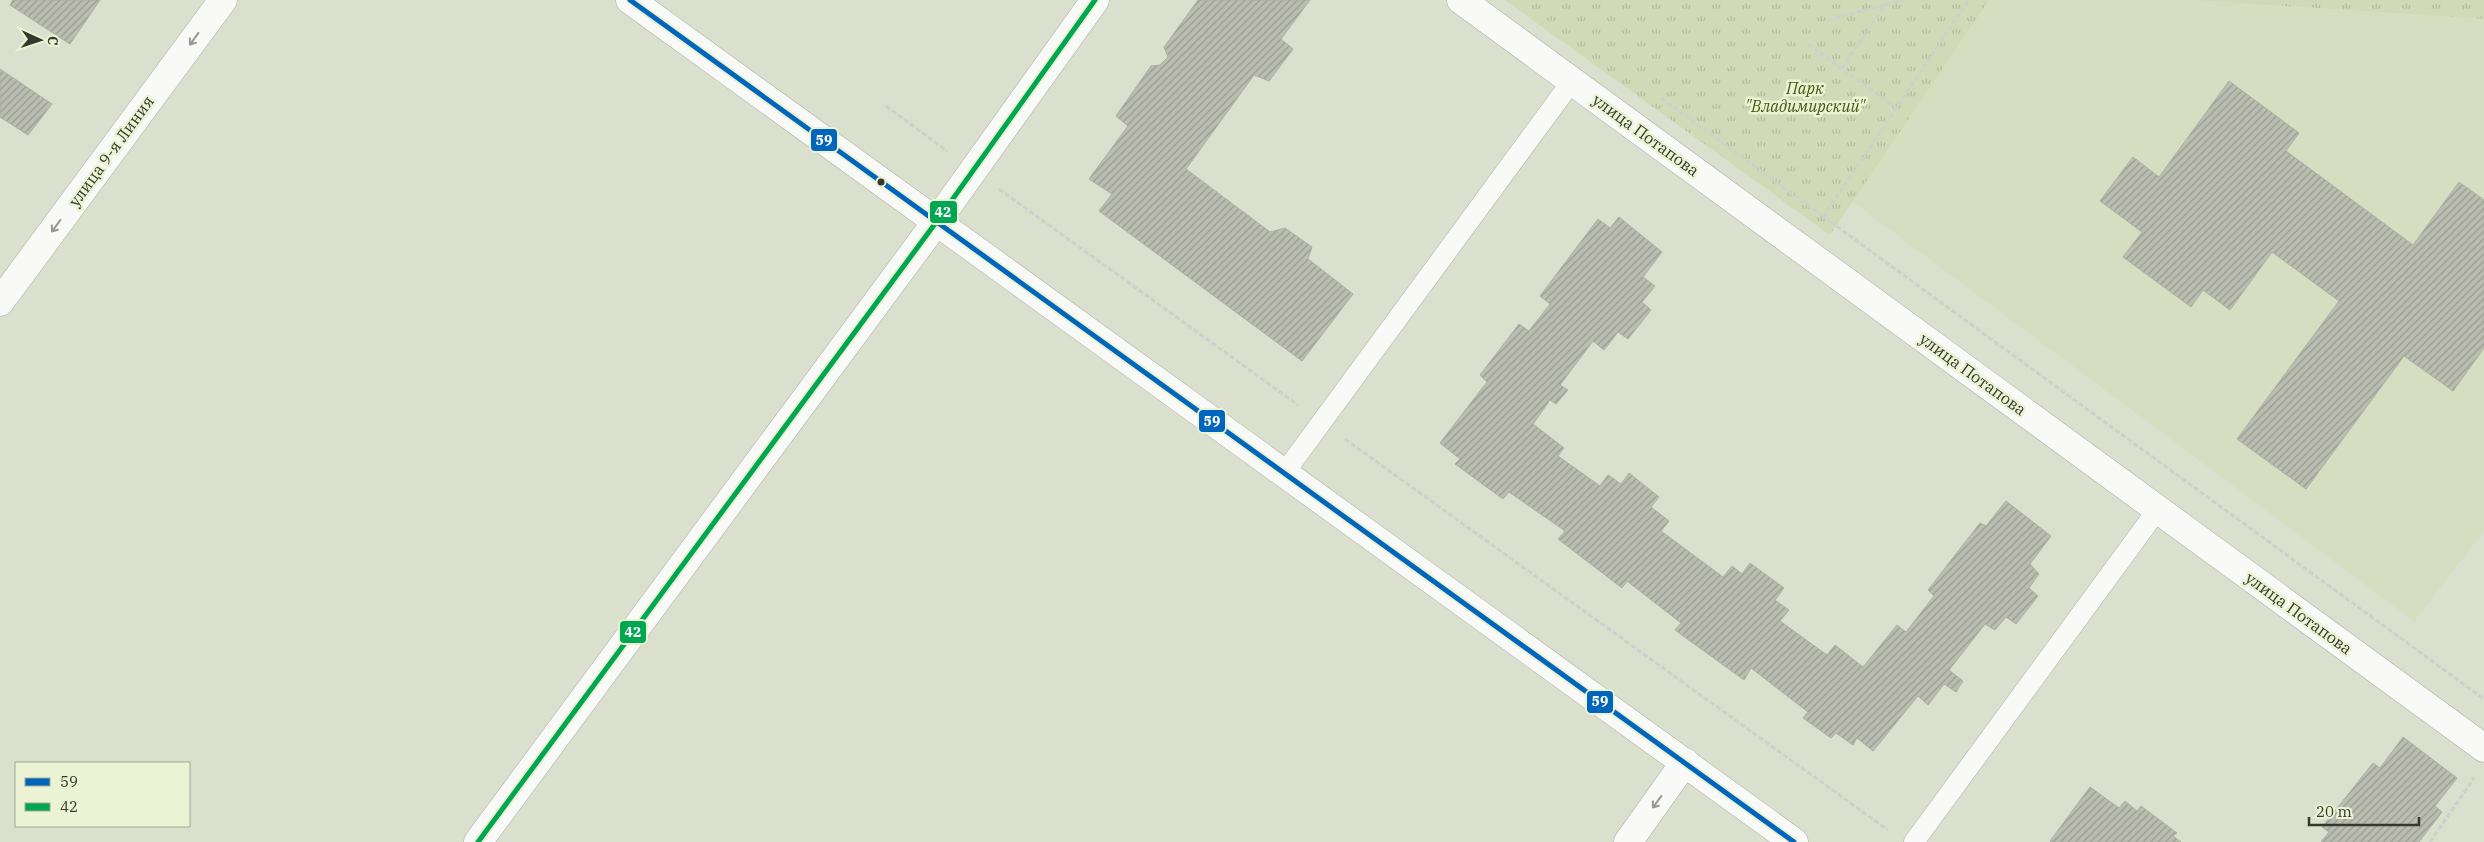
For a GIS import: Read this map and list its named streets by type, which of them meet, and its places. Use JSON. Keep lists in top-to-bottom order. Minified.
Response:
{"streets":{"street":["улица Потапова","улица 9-я Линия"]},"one_way":["улица 9-я Линия"],"parks":["Парк \"Владимирский\""],"lines":["transit line 59","transit line 42"],"legend":["59","42"],"scale_bar":"20 m","north":"right"}
